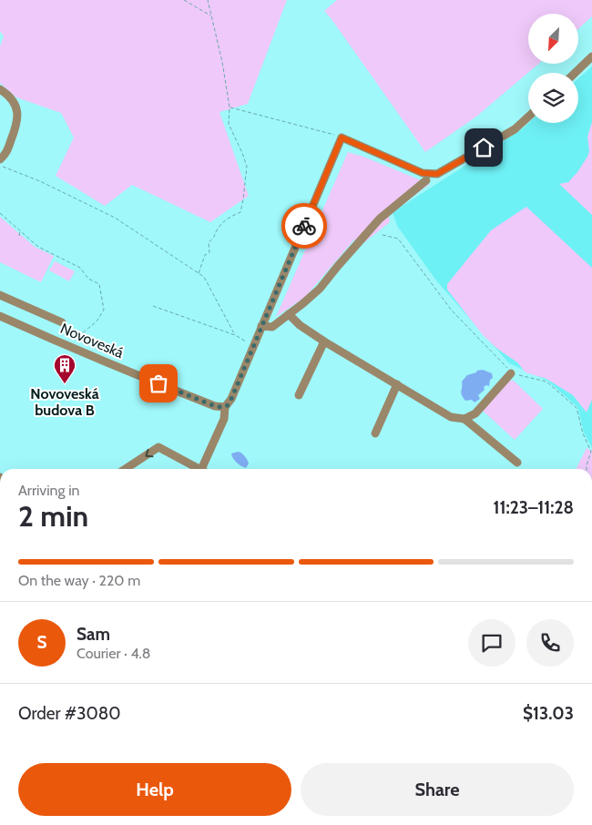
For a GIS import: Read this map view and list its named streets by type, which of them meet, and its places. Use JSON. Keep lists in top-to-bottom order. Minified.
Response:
{"streets":{"street":["Novoveská"]},"places":{"building":["Novoveská budova B"]},"north":"bottom left","page":{"heading":["2 min","Arriving in","11:23–11:28"],"panel":["Sam","Courier · 4.8","Order #3080","$13.03"],"bar":"On the way · 220 m","round":"S","buttons":["Help","Share"]}}
